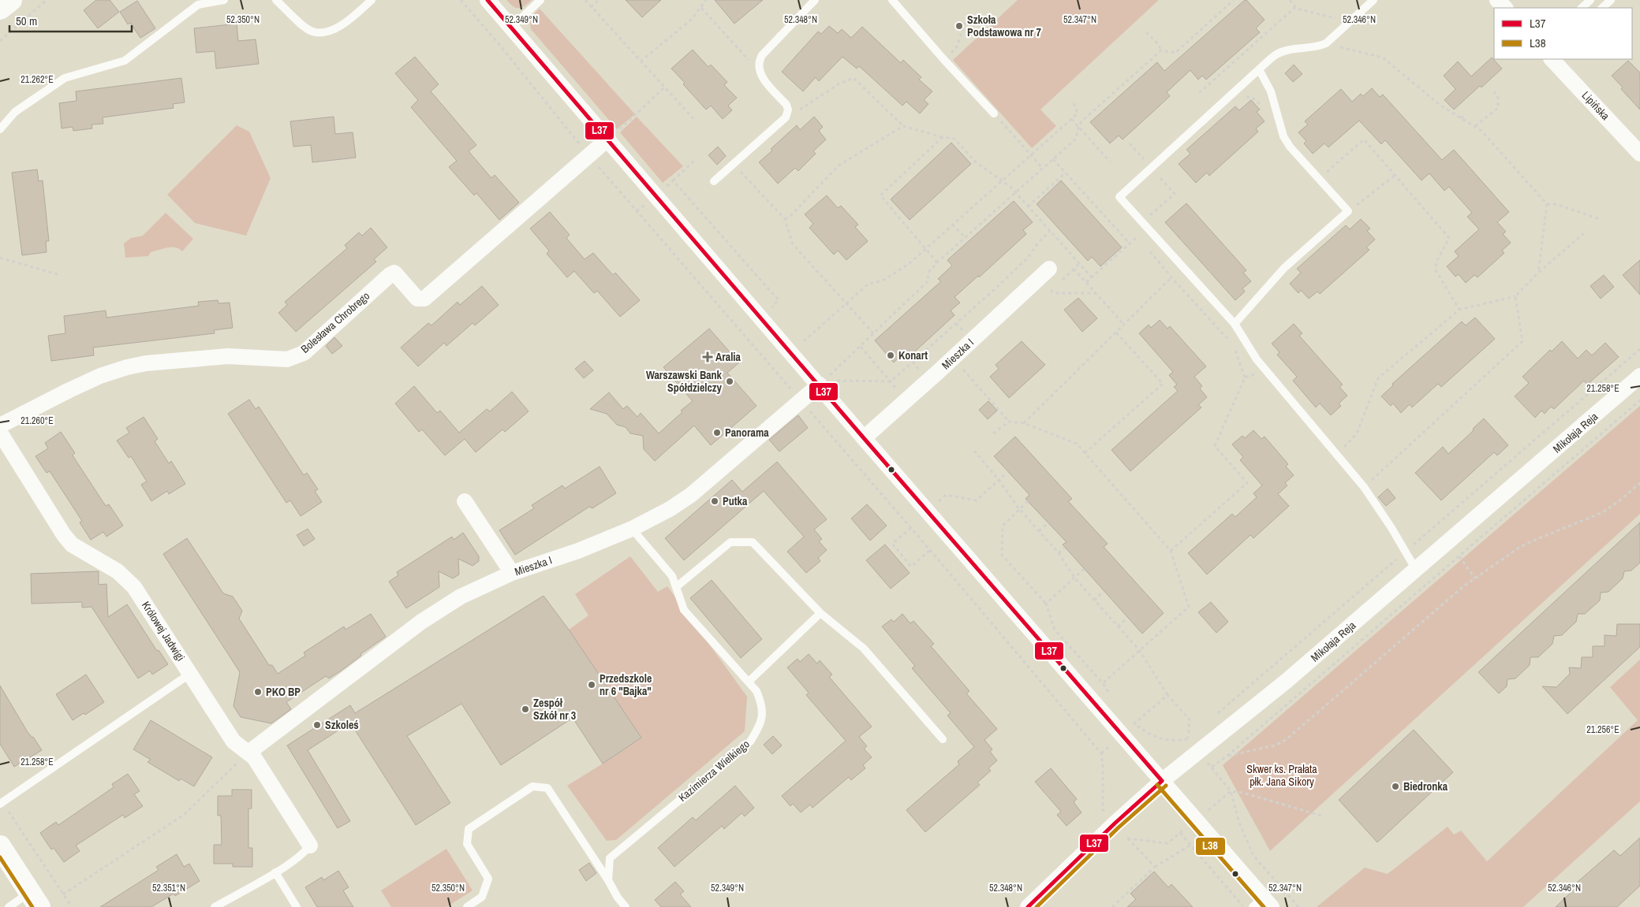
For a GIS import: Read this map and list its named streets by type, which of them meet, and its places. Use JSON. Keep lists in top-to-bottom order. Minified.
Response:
{"streets":{"street":["Lipińska","Bolesława Chrobrego","Mieszka I","Mikołaja Reja","Królowej Jadwigi"],"lane":["Kazimierza Wielkiego"]},"crossings":[["Mieszka I","Królowej Jadwigi"],["Mieszka I","Kazimierza Wielkiego"]],"parks":["Skwer ks. Prałata płk. Jana Sikory"],"places":{"other":["Szkoła Podstawowa nr 7","Konart","Warszawski Bank Spółdzielczy","Panorama","Putka","Przedszkole nr 6 \"Bajka\"","PKO BP","Zespół Szkół nr 3","Szkoleś","Biedronka"],"health":["Aralia"]},"lines":["transit line L37","transit line L38"],"legend":["L37","L38"],"scale_bar":"50 m","coordinates":["52.350°N","52.349°N","52.348°N","52.347°N","52.346°N","21.262°E","21.258°E","21.260°E","21.256°E","52.351°N"]}
